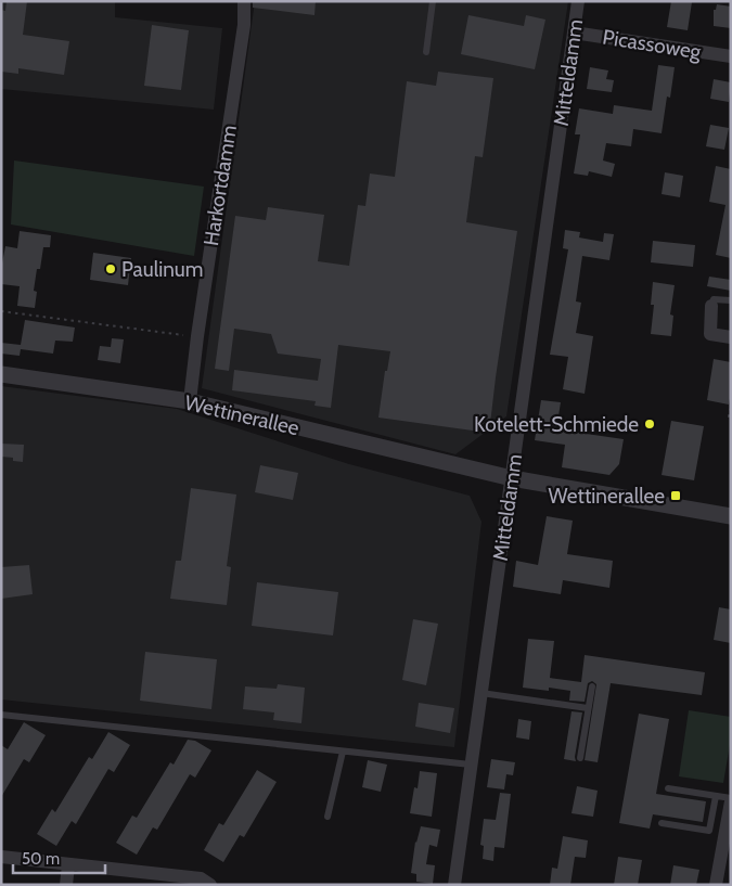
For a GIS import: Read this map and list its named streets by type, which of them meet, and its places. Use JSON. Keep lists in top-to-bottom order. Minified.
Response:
{"streets":{"street":["Picassoweg","Mitteldamm","Harkortdamm","Wettinerallee"]},"crossings":[["Picassoweg","Mitteldamm"],["Mitteldamm","Wettinerallee"],["Harkortdamm","Wettinerallee"]],"places":{"other":["Paulinum","Kotelett-Schmiede"],"transit":["Wettinerallee"]},"scale_bar":"50 m"}
